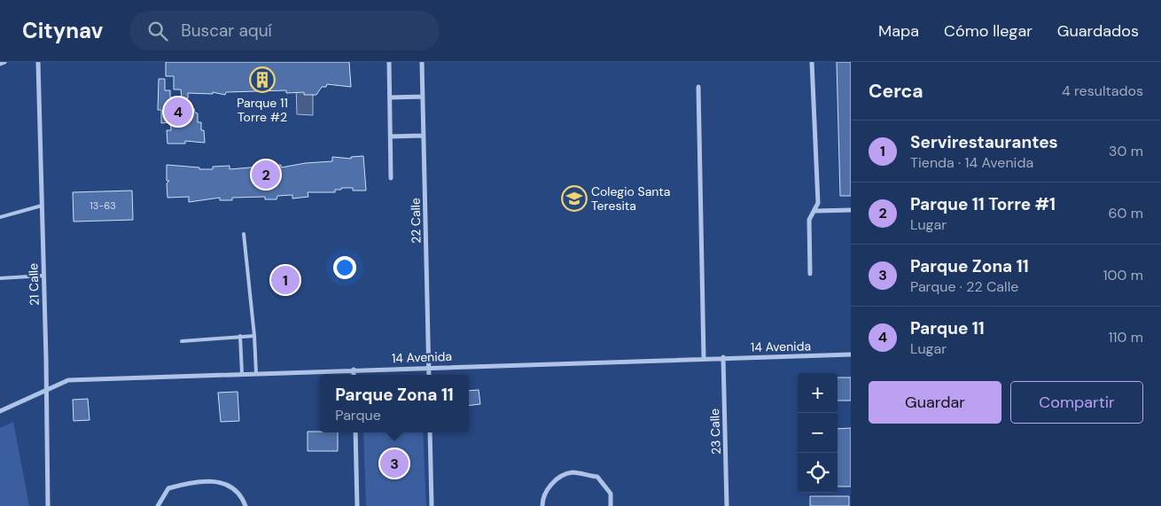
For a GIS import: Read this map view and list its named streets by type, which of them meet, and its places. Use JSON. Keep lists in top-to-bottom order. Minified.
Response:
{"streets":{"street":["22 Calle","21 Calle","14 Avenida","23 Calle"]},"crossings":[["22 Calle","14 Avenida"],["21 Calle","14 Avenida"],["14 Avenida","23 Calle"]],"places":{"building":["Parque 11 Torre #2"],"school or university":["Colegio Santa Teresita"]},"house_numbers":["13-63"],"page":{"header":"Citynav","search":"Buscar aquí","nav":["Mapa","Cómo llegar","Guardados"],"heading":["Cerca","4 resultados"],"pins":["4","2","1","3"],"list":[{"mark":"1","name":"Servirestaurantes","note":"Tienda · 14 Avenida","value":"30 m"},{"mark":"2","name":"Parque 11 Torre #1","note":"Lugar","value":"60 m"},{"mark":"3","name":"Parque Zona 11","note":"Parque · 22 Calle","value":"100 m"},{"mark":"4","name":"Parque 11","note":"Lugar","value":"110 m"}],"buttons":["Guardar","Compartir"],"map_buttons":["+","−"],"popup":["Parque Zona 11","Parque"]}}
